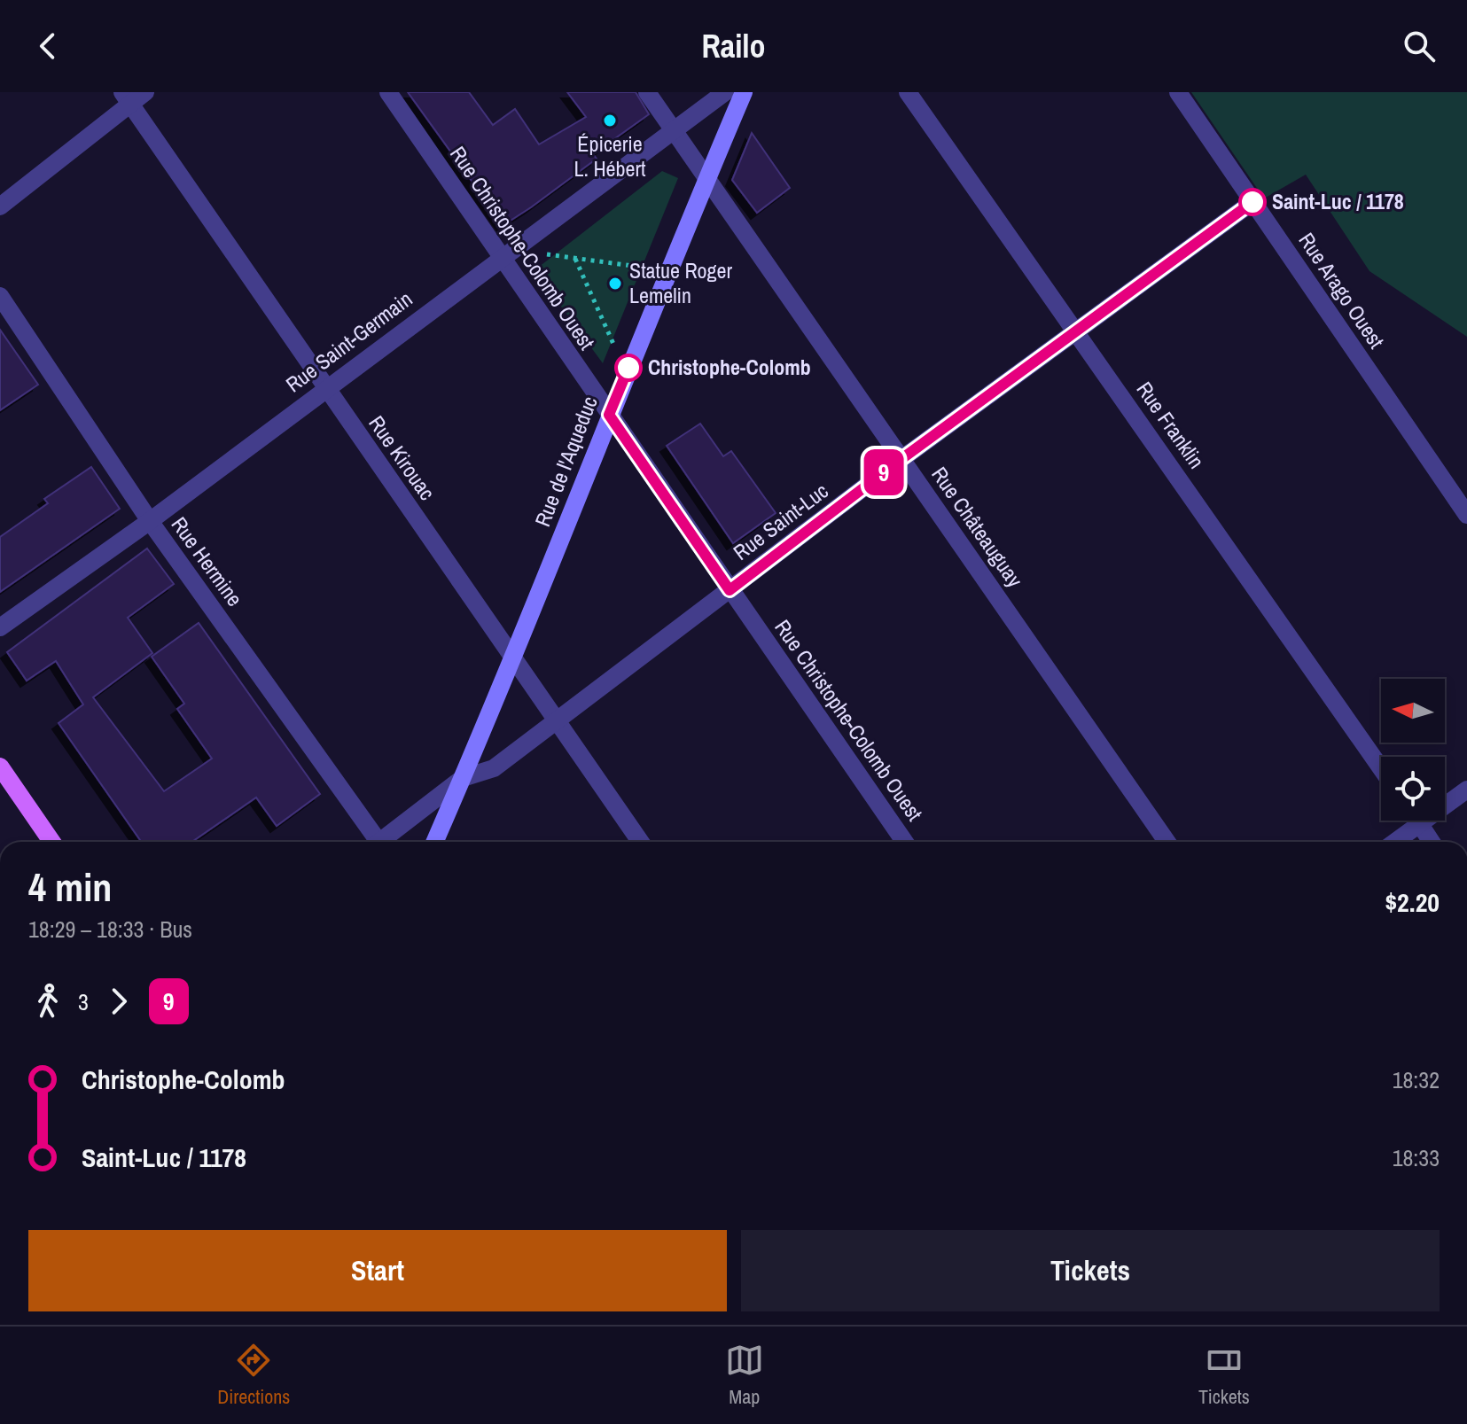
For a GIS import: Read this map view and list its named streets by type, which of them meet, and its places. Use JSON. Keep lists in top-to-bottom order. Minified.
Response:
{"streets":{"street":["Rue Christophe-Colomb Ouest","Rue Arago Ouest","Rue Saint-Germain","Rue Franklin","Rue Kirouac","Rue de l'Aqueduc","Rue Saint-Luc","Rue Châteauguay","Rue Hermine"]},"crossings":[["Rue Christophe-Colomb Ouest","Rue Saint-Germain"],["Rue Christophe-Colomb Ouest","Rue de l'Aqueduc"],["Rue Christophe-Colomb Ouest","Rue Saint-Luc"],["Rue Arago Ouest","Rue Saint-Luc"],["Rue Saint-Germain","Rue Kirouac"],["Rue Saint-Germain","Rue Châteauguay"],["Rue Saint-Germain","Rue Hermine"],["Rue Franklin","Rue Saint-Luc"],["Rue Kirouac","Rue de l'Aqueduc"],["Rue Kirouac","Rue Saint-Luc"],["Rue de l'Aqueduc","Rue Saint-Luc"],["Rue de l'Aqueduc","Rue Châteauguay"],["Rue Saint-Luc","Rue Châteauguay"]],"places":["Épicerie L. Hébert","Saint-Luc / 1178","Statue Roger Lemelin","Christophe-Colomb"],"lines":["bus line 9"],"north":"left","page":{"header":"Railo","on_map":"9","heading":["4 min","18:29 – 18:33 · Bus","$2.20"],"legs":["3","9"],"list":[{"name":"Christophe-Colomb","value":"18:32"},{"name":"Saint-Luc / 1178","value":"18:33"}],"buttons":["Start","Tickets"],"tabs":["Directions","Map","Tickets"]}}
